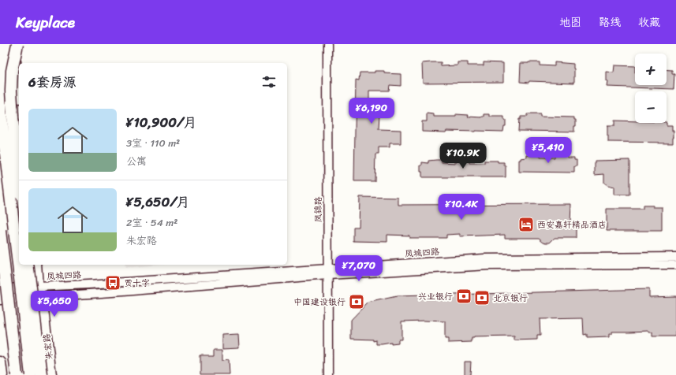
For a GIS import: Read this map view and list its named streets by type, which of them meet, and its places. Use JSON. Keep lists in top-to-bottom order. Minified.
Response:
{"streets":{"main road":["朱宏路"],"street":["凤锦路","凤城四路"]},"crossings":[["凤锦路","凤城四路"],["凤城四路","朱宏路"]],"places":{"hotel":["西安嘉轩精品酒店"],"bus stop":["贾十字"],"bank":["兴业银行","北京银行","中国建设银行"]},"page":{"header":"Keyplace","nav":["地图","路线","收藏"],"map_buttons":["+","−"],"heading":"6套房源","price":["¥6,190","¥5,410","¥10.9K","¥10.4K","¥7,070","¥5,650"],"list":[{"name":"¥10,900/月","note":"3室 · 110 m² · 公寓"},{"name":"¥5,650/月","note":"2室 · 54 m² · 朱宏路"}]}}
